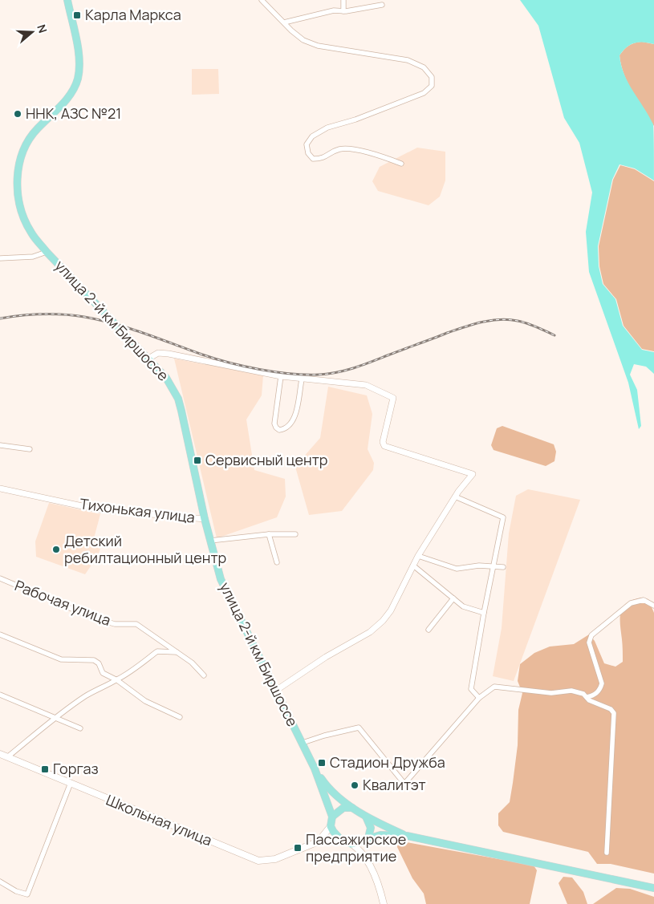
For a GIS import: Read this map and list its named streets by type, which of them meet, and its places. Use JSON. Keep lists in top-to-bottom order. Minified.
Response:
{"streets":{"main road":["улица 2-й км Биршоссе","Школьная улица"],"street":["Тихонькая улица","Рабочая улица"]},"crossings":[["улица 2-й км Биршоссе","Тихонькая улица"]],"places":{"transit":["Карла Маркса","Сервисный центр","Стадион Дружба","Горгаз","Пассажирское предприятие"],"other":["ННК, АЗС №21","Детский ребилтационный центр","Квалитэт"]},"north":"right"}
